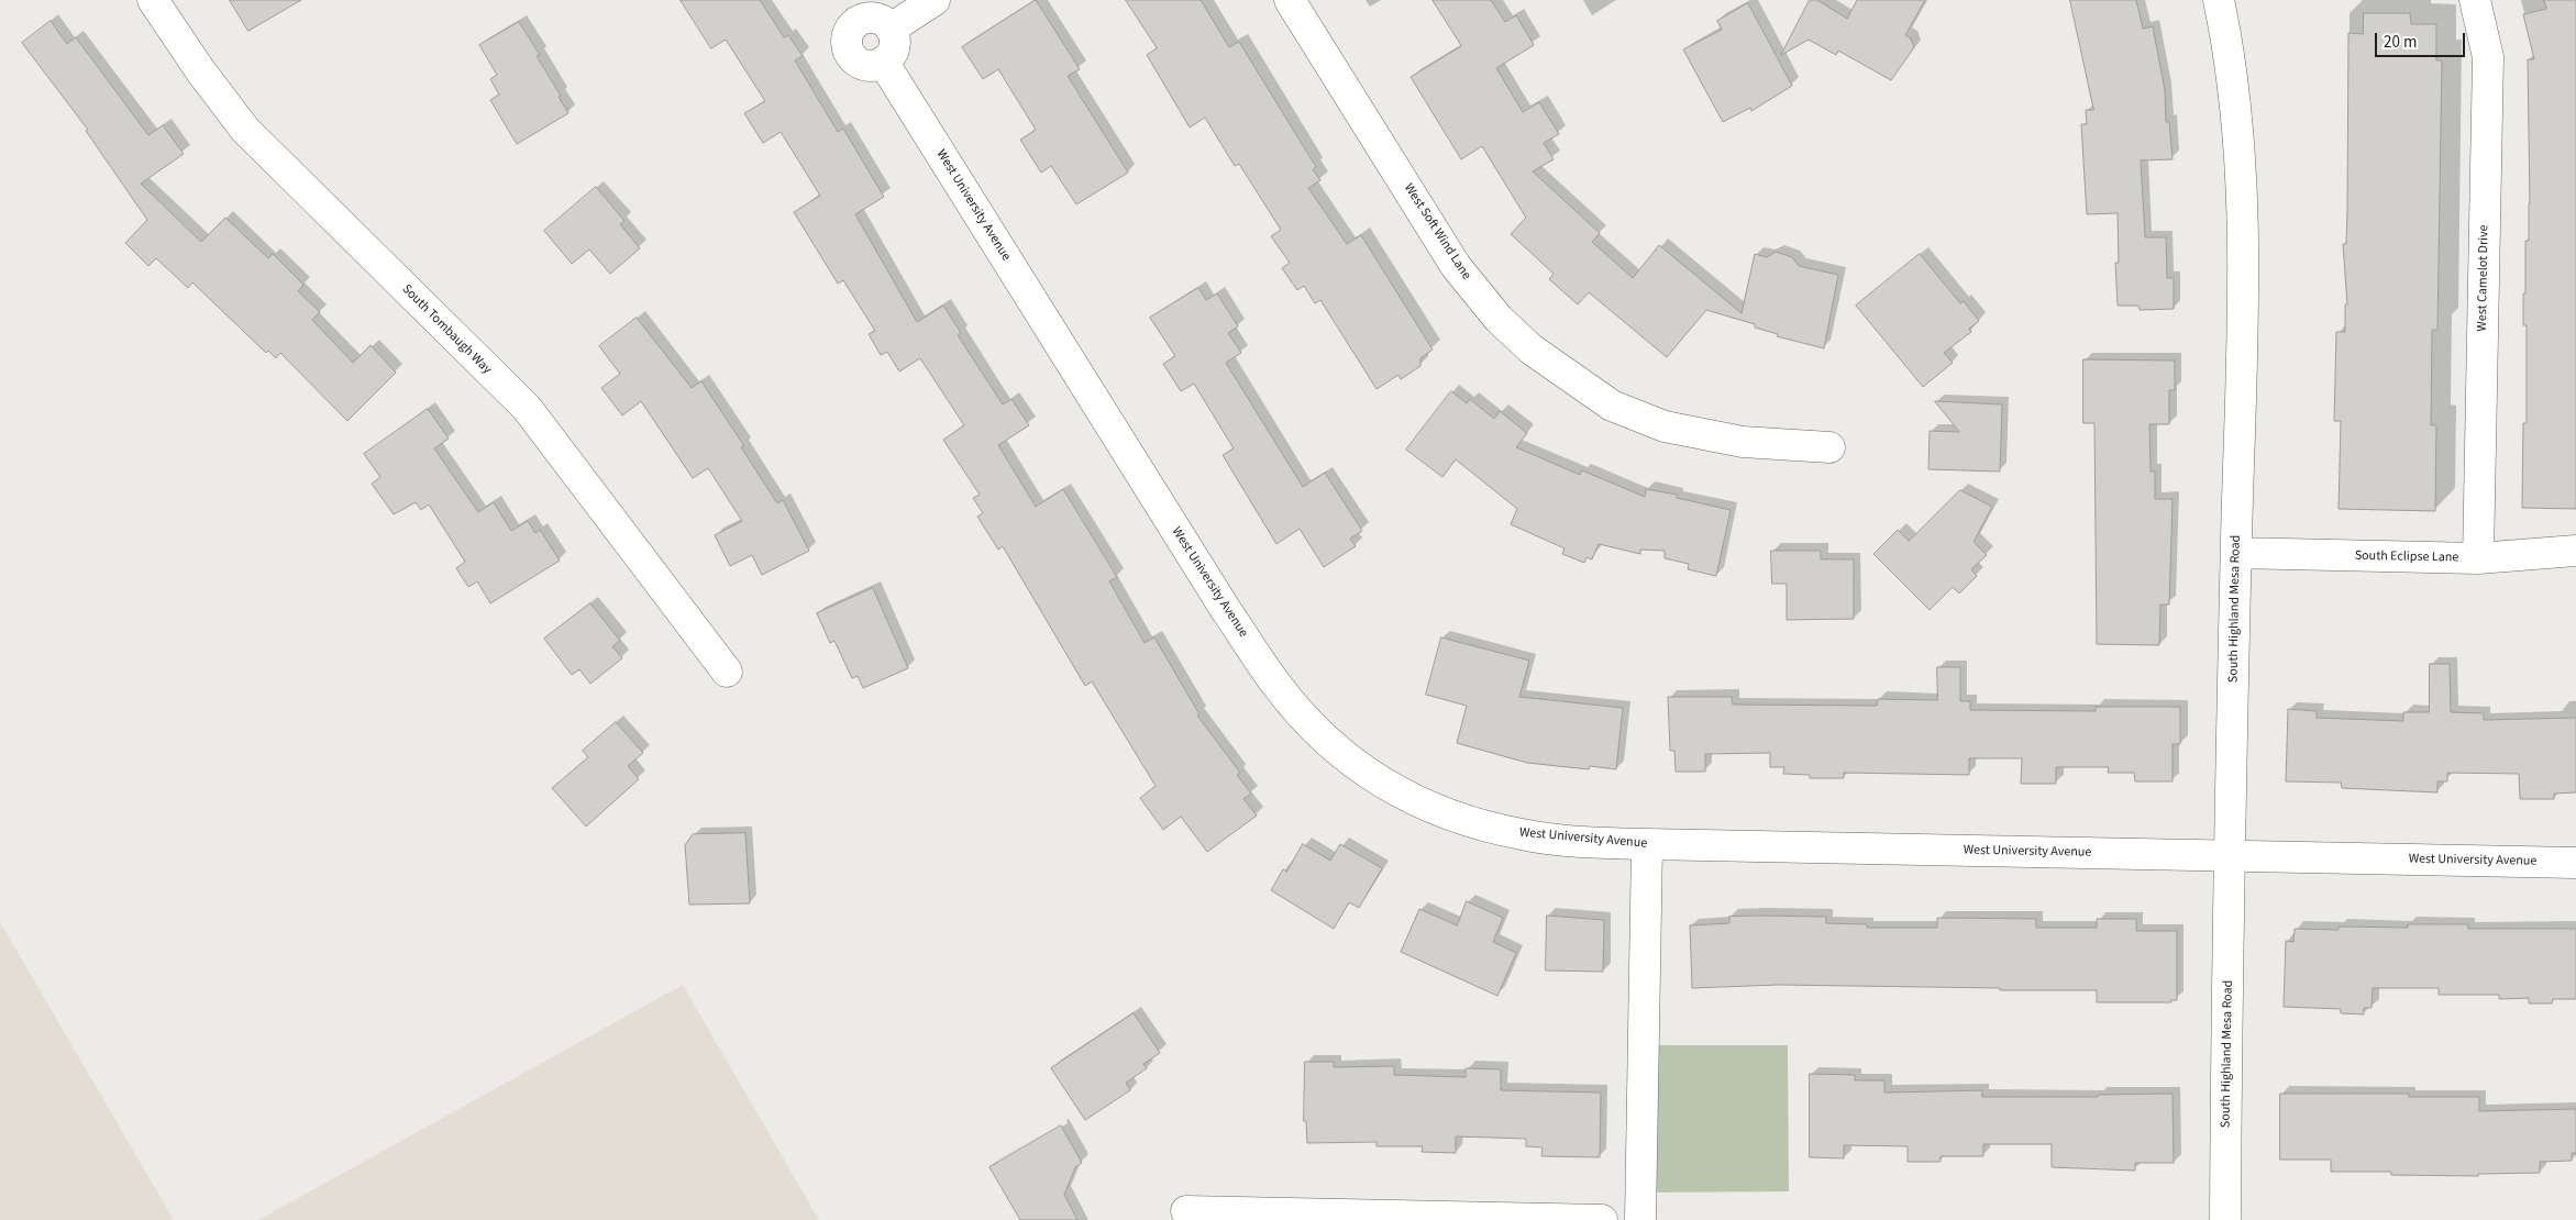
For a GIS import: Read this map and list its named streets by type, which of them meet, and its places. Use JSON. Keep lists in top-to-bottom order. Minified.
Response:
{"streets":{"street":["West University Avenue","West Soft Wind Lane","West Camelot Drive","South Tombaugh Way","South Eclipse Lane","South Highland Mesa Road"]},"crossings":[["West University Avenue","South Highland Mesa Road"],["West Camelot Drive","South Eclipse Lane"],["South Eclipse Lane","South Highland Mesa Road"]],"scale_bar":"20 m"}
